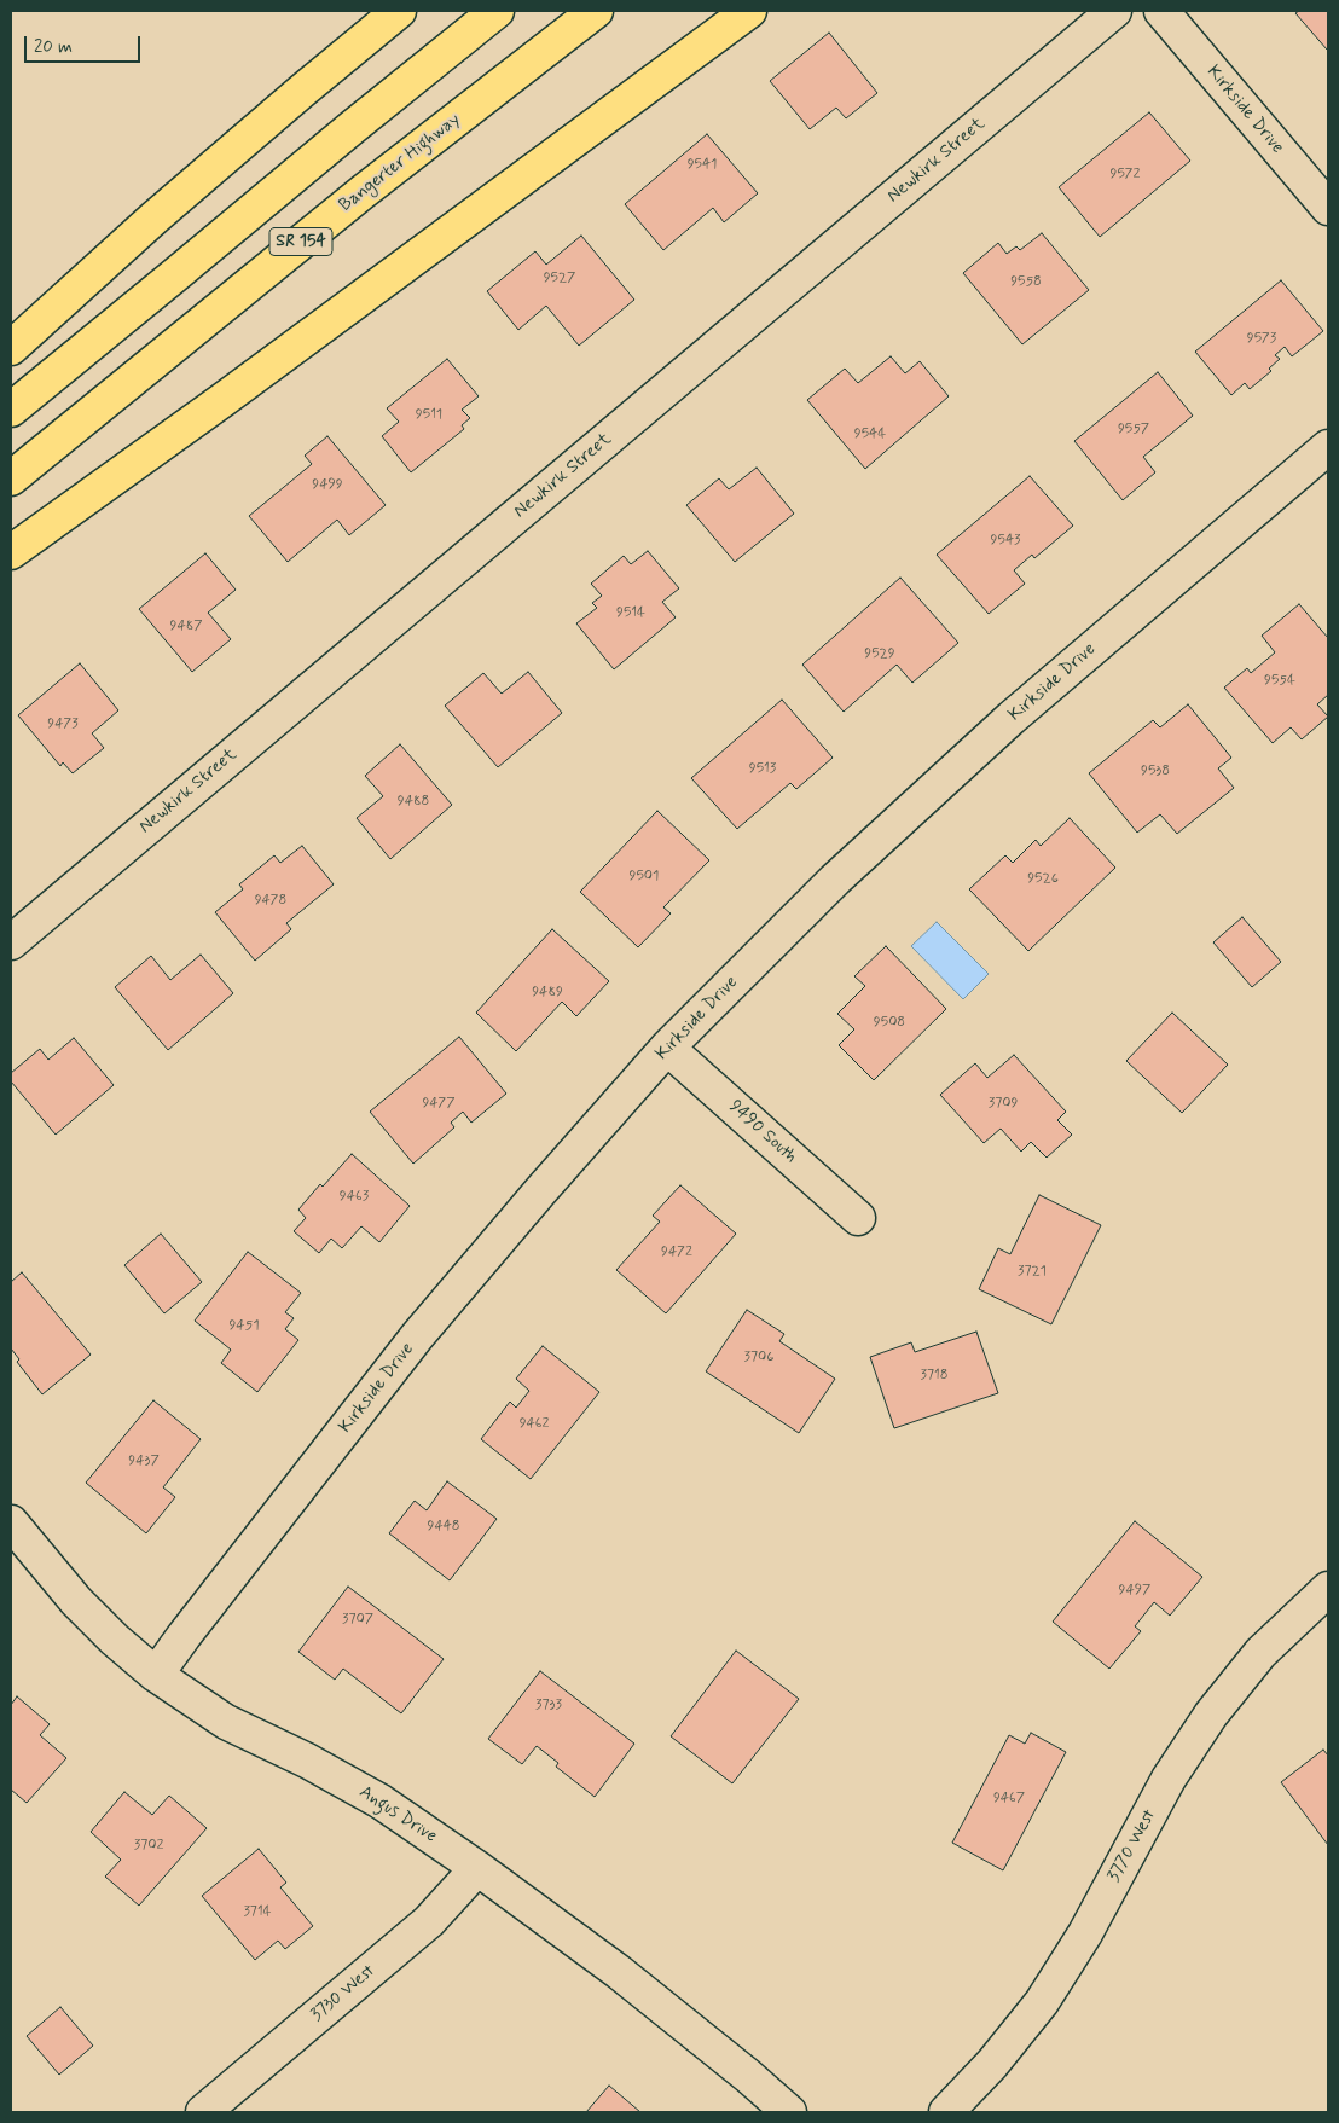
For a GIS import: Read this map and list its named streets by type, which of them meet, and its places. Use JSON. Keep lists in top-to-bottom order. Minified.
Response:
{"streets":{"highway":["Bangerter Highway","SR 154"],"street":["Kirkside Drive","Newkirk Street","9490 South","Angus Drive","3770 West","3730 West"]},"crossings":[["Kirkside Drive","9490 South"],["Kirkside Drive","Angus Drive"],["Angus Drive","3730 West"]],"house_numbers":["9541","9572","9527","9558","9573","9511","9557","9544","9499","9543","9514","9487","9529","9554","9473","9513","9538","9488","9501","9526","9478","9489","9508","9477","3709","9463","9472","3721","9451","3706","3718","9462","9437","9448","9497","3707","3733","9467","3702","3714"],"scale_bar":"20 m"}
